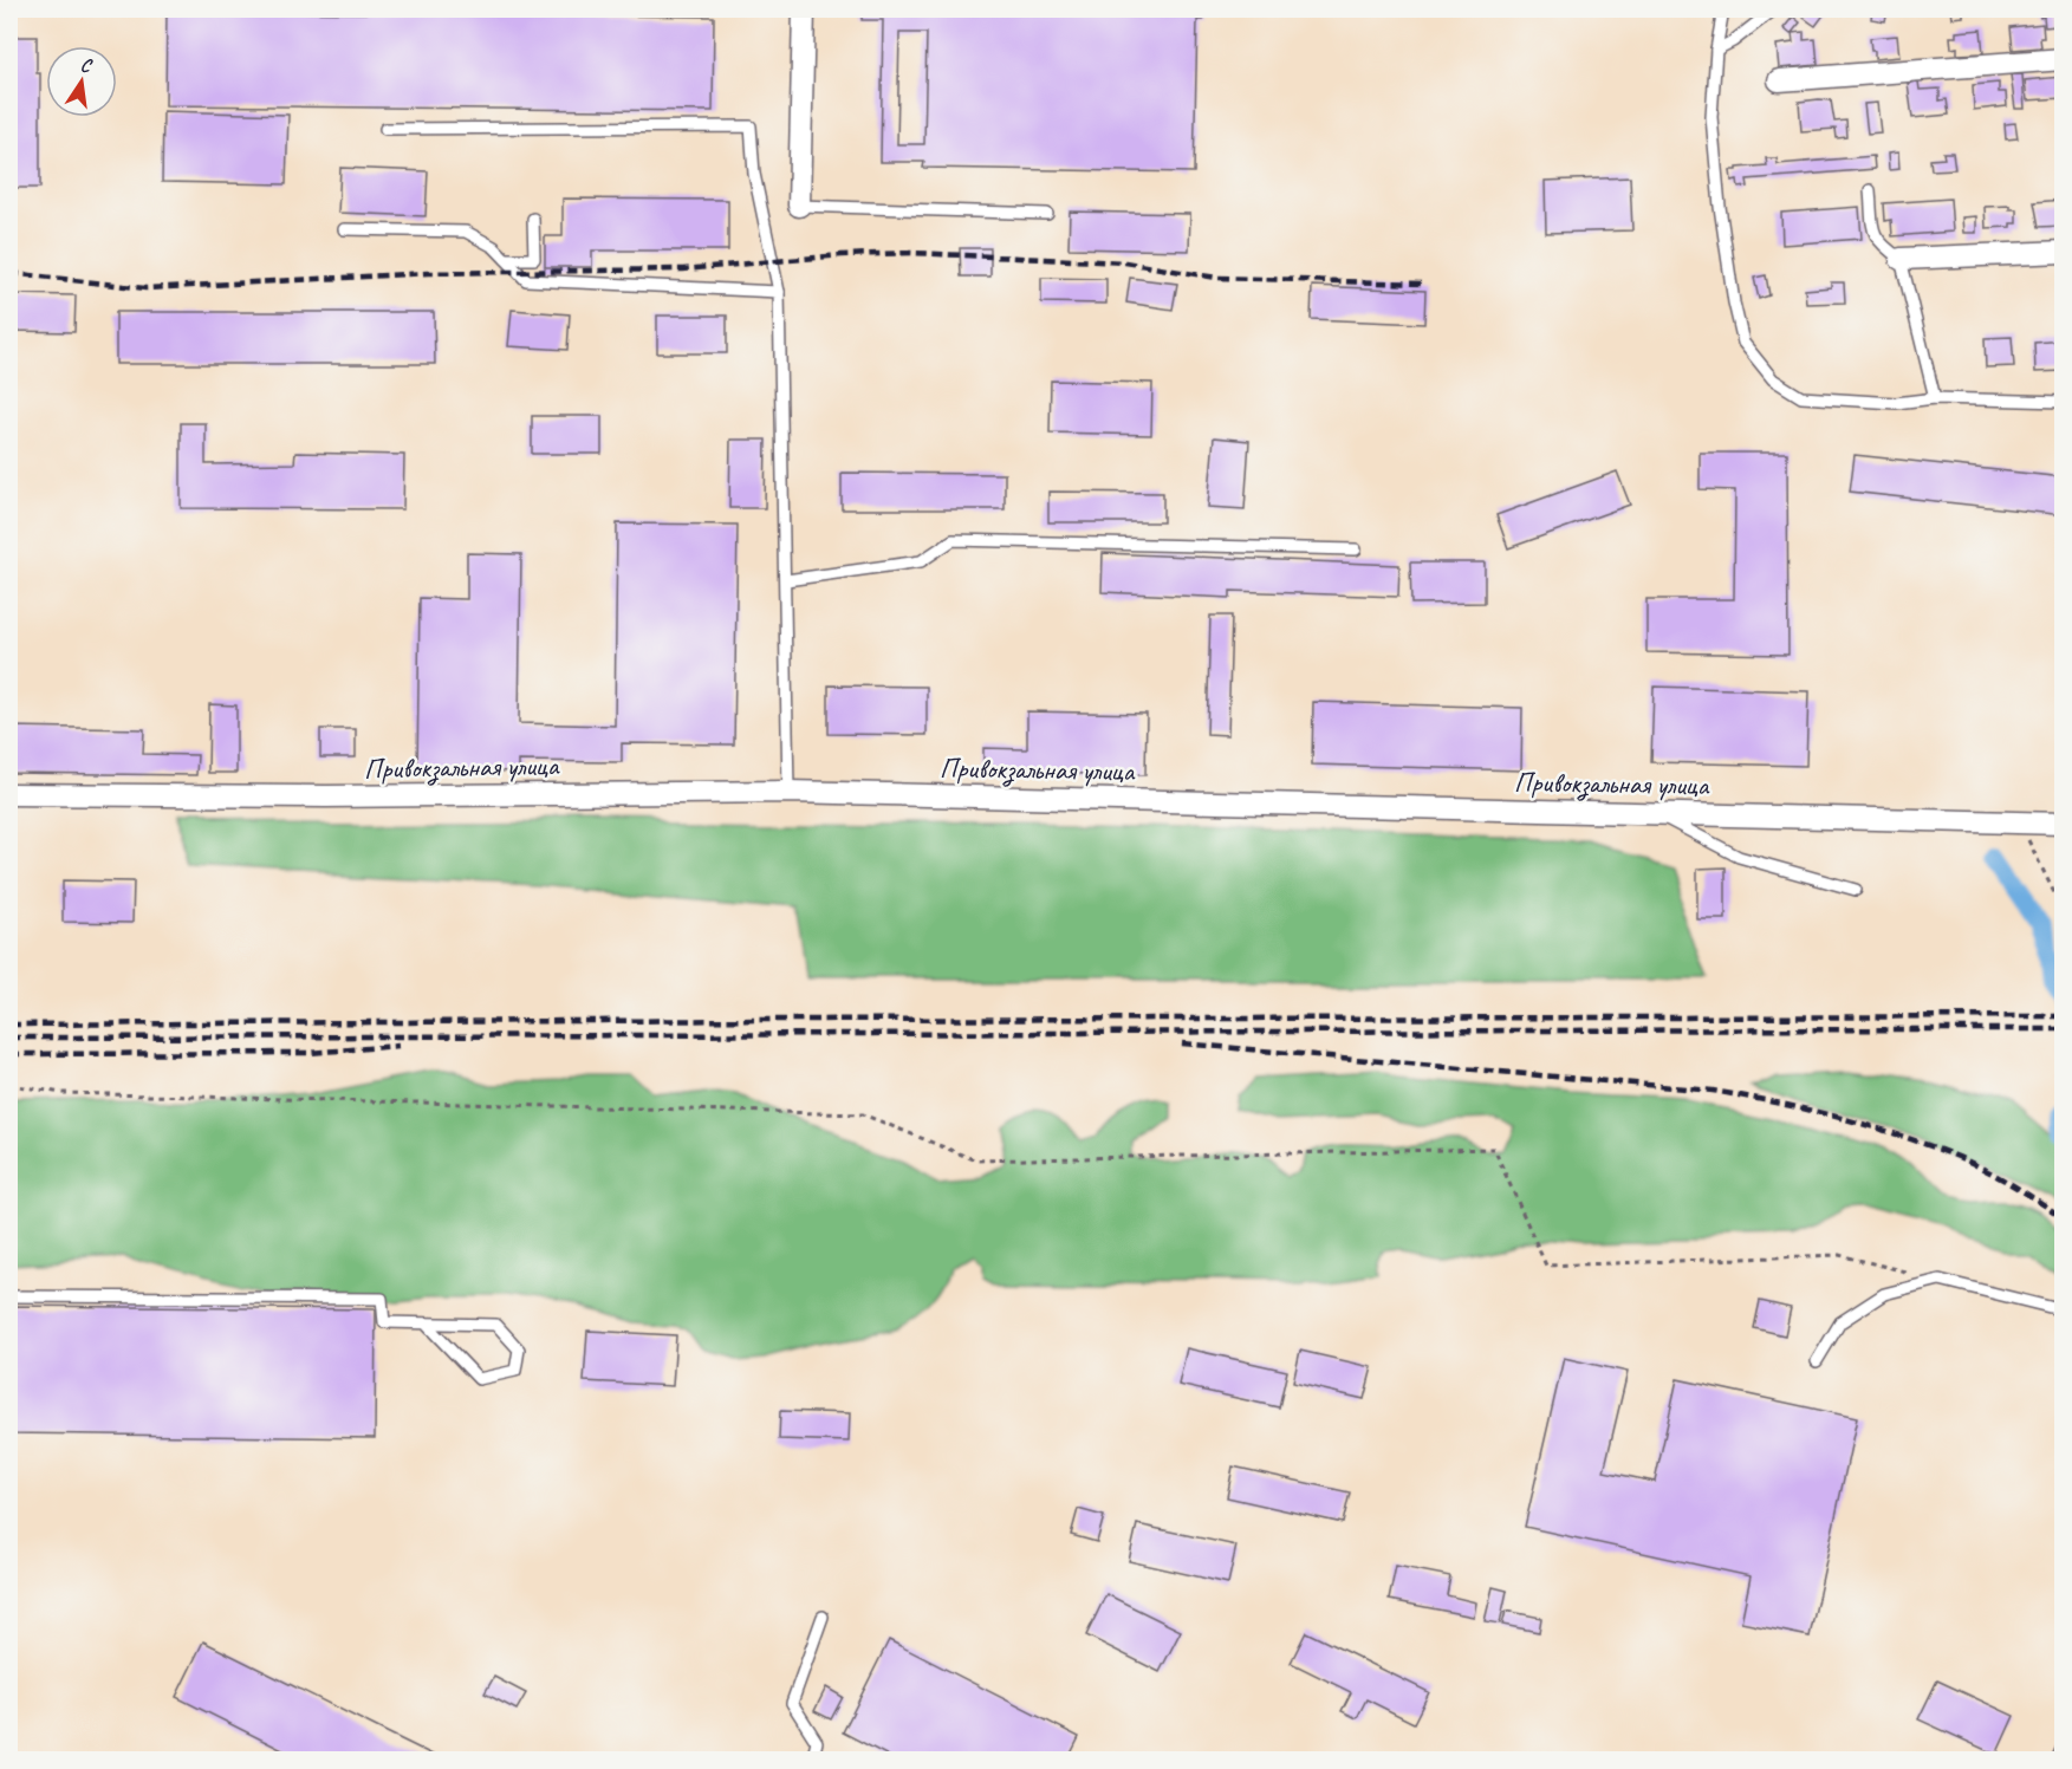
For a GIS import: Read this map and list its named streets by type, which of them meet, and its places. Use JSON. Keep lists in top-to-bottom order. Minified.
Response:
{"streets":{"street":["Привокзальная улица"]},"north":"top"}
